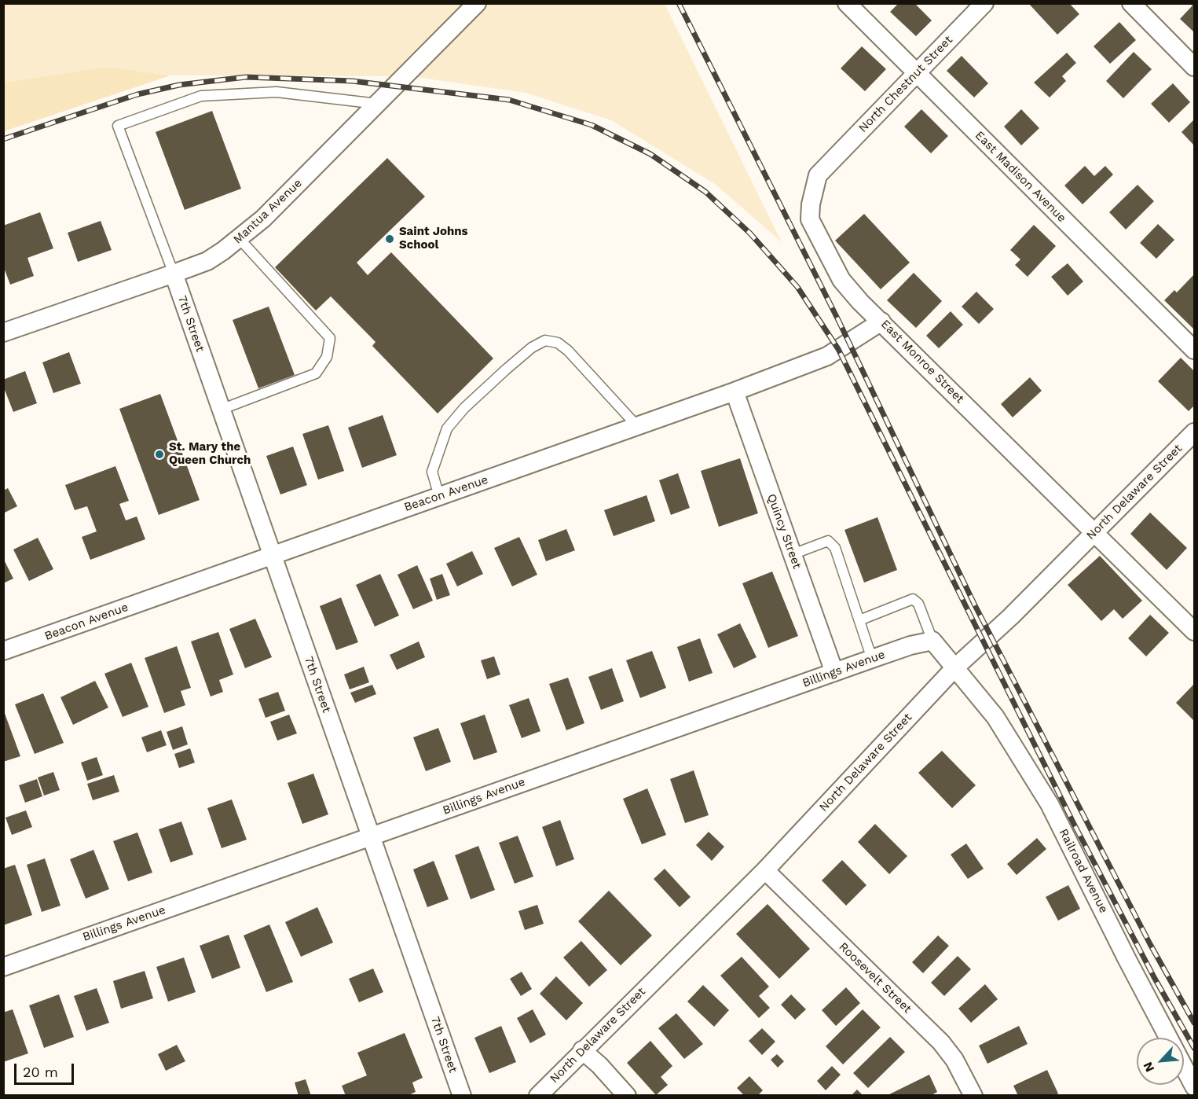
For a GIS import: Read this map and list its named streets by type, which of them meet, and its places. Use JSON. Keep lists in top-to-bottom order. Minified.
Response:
{"streets":{"street":["North Chestnut Street","East Madison Avenue","Mantua Avenue","7th Street","East Monroe Street","North Delaware Street","Beacon Avenue","Quincy Street","Billings Avenue","Railroad Avenue","Roosevelt Street"]},"crossings":[["North Chestnut Street","East Madison Avenue"],["North Chestnut Street","East Monroe Street"],["Mantua Avenue","7th Street"],["7th Street","Beacon Avenue"],["7th Street","Billings Avenue"],["East Monroe Street","North Delaware Street"],["East Monroe Street","Beacon Avenue"],["North Delaware Street","Railroad Avenue"],["North Delaware Street","Roosevelt Street"],["Beacon Avenue","Quincy Street"],["Quincy Street","Billings Avenue"]],"places":["Saint Johns School","St. Mary the Queen Church"],"scale_bar":"20 m","north":"bottom left"}
